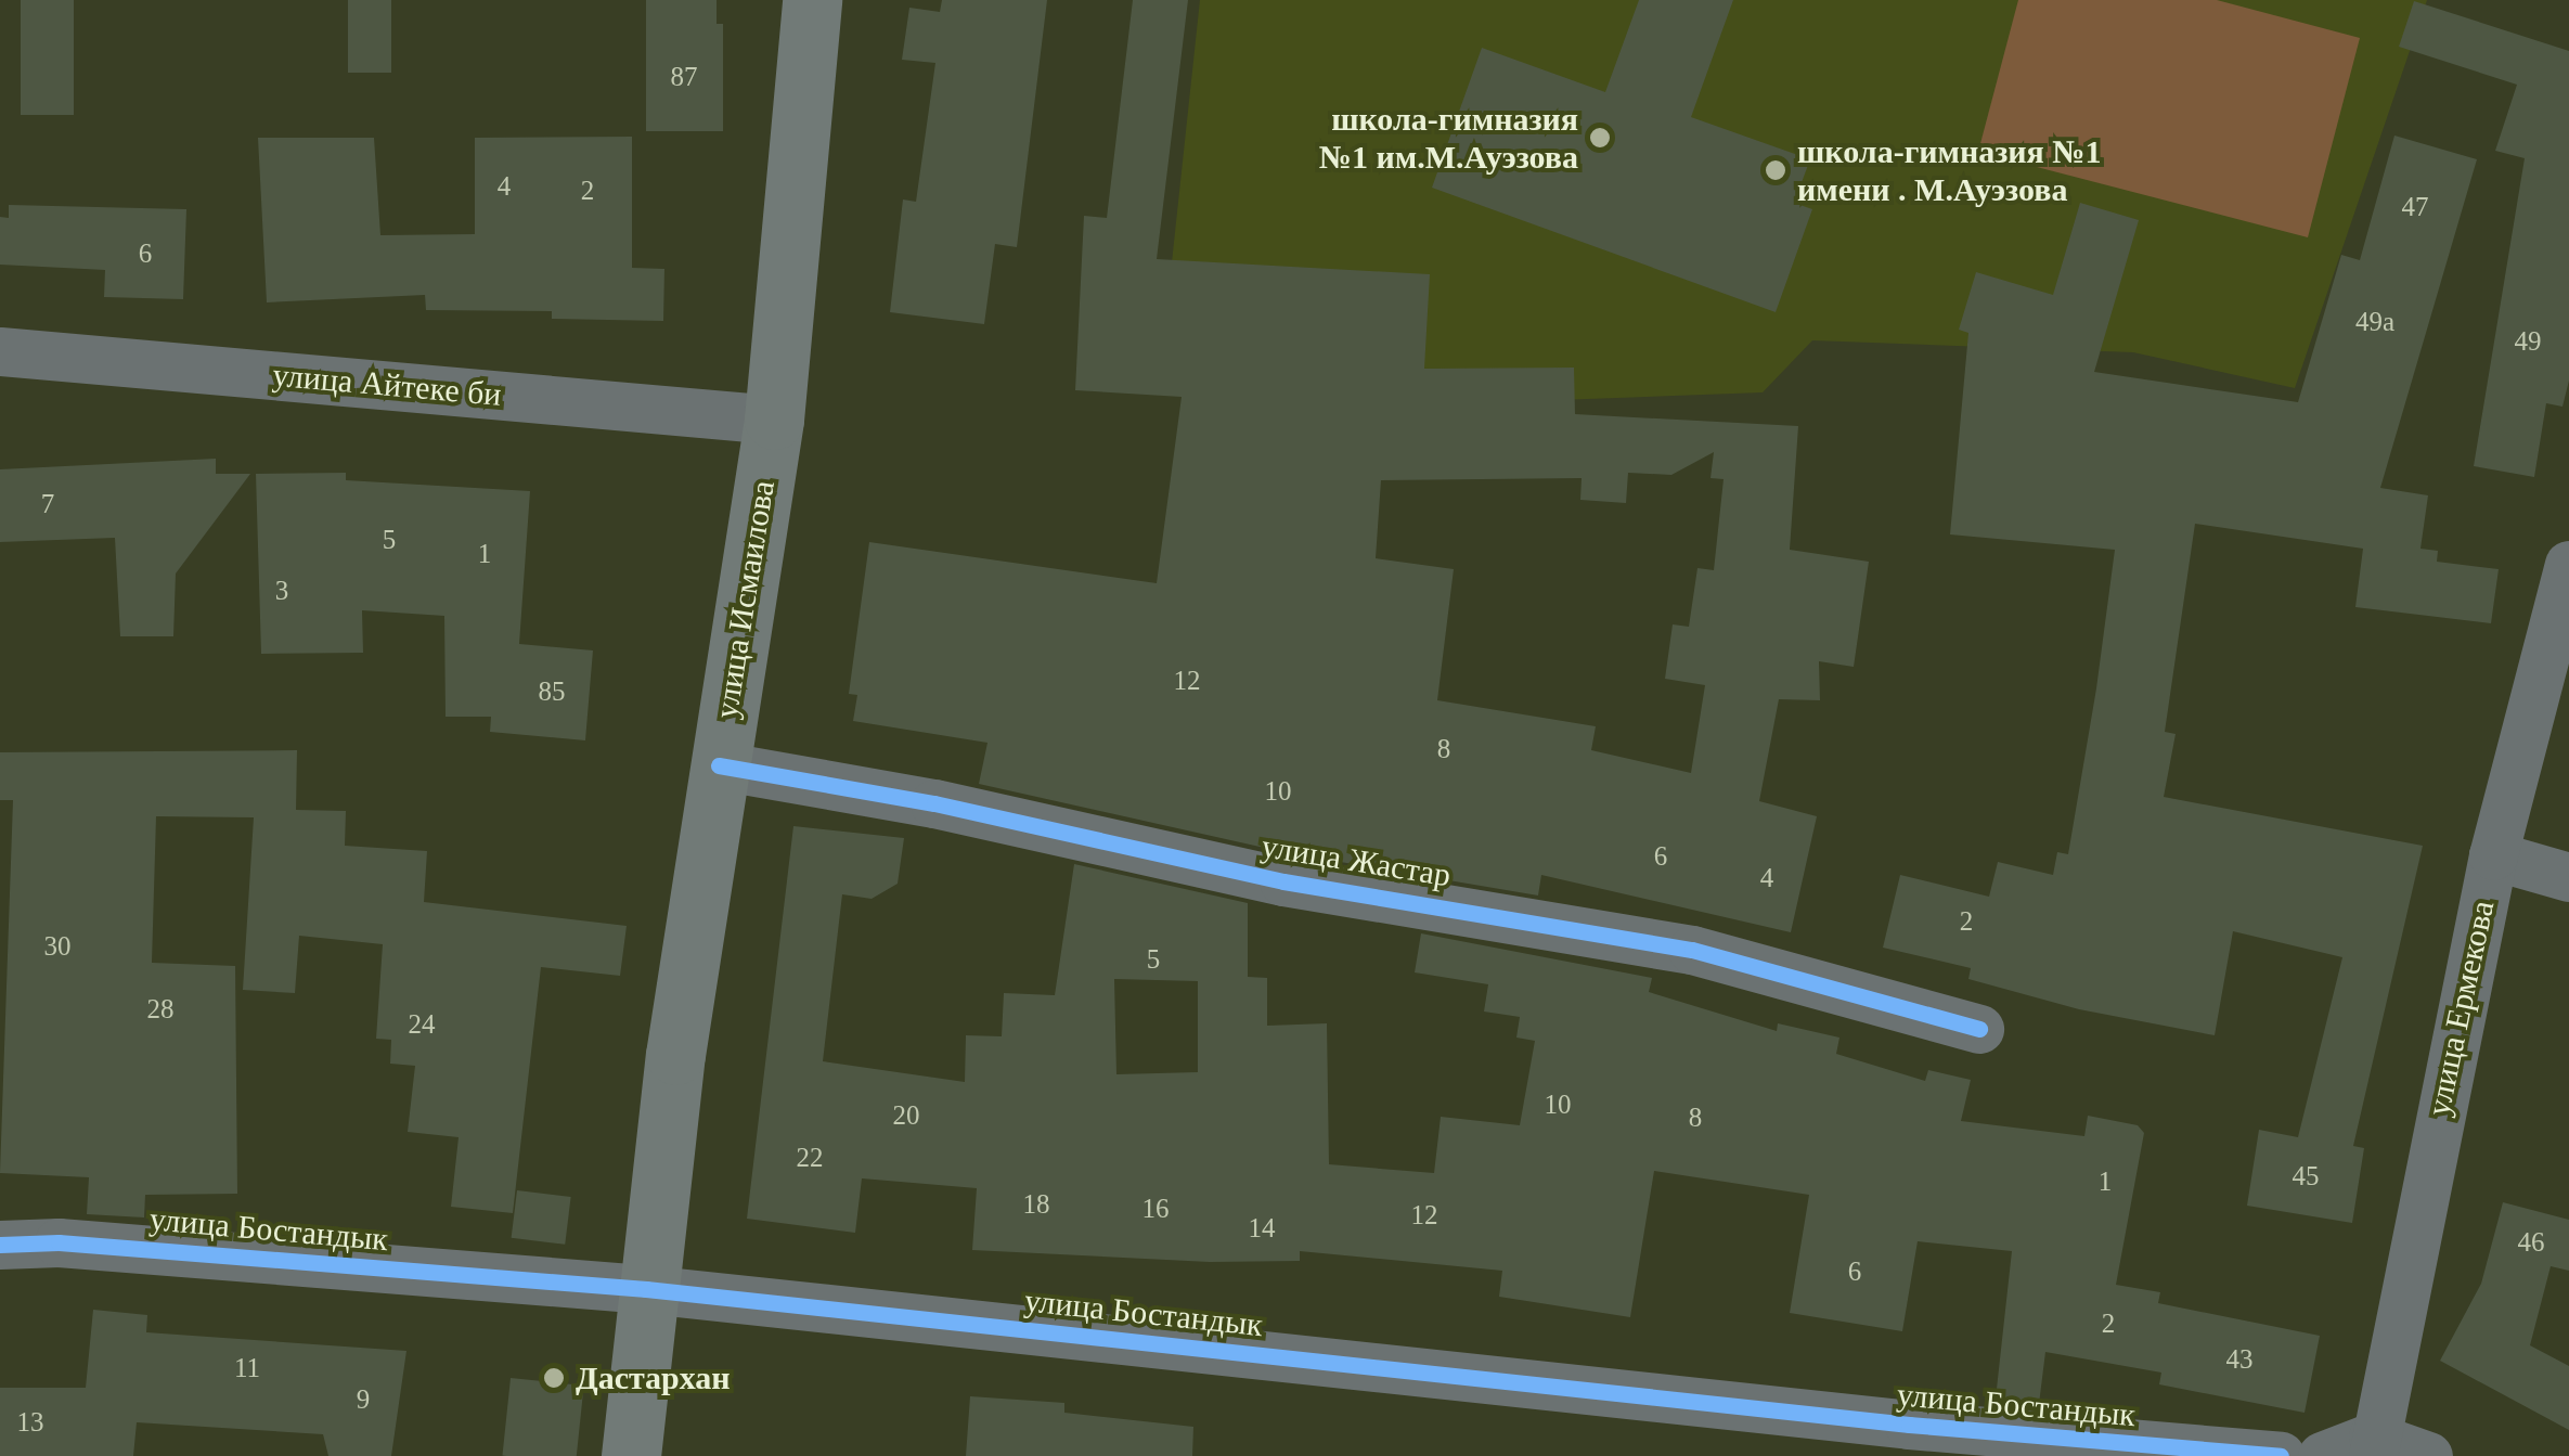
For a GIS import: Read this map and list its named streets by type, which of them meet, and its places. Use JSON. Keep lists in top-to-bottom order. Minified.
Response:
{"streets":{"main road":["улица Исмаилова"],"street":["улица Айтеке би","улица Жастар","улица Ермекова","улица Бостандык"]},"crossings":[["улица Айтеке би","улица Исмаилова"],["улица Исмаилова","улица Жастар"],["улица Исмаилова","улица Бостандык"]],"places":["школа-гимназия №1 им.М.Ауэзова","школа-гимназия №1 имени . М.Ауэзова","Дастархан"],"house_numbers":["87","4","2","47","6","49а","49","7","5","1","3","12","85","8","10","6","4","2","30","5","28","24","10","20","8","22","45","1","18","16","12","14","46","6","2","43","11","9","13"]}
